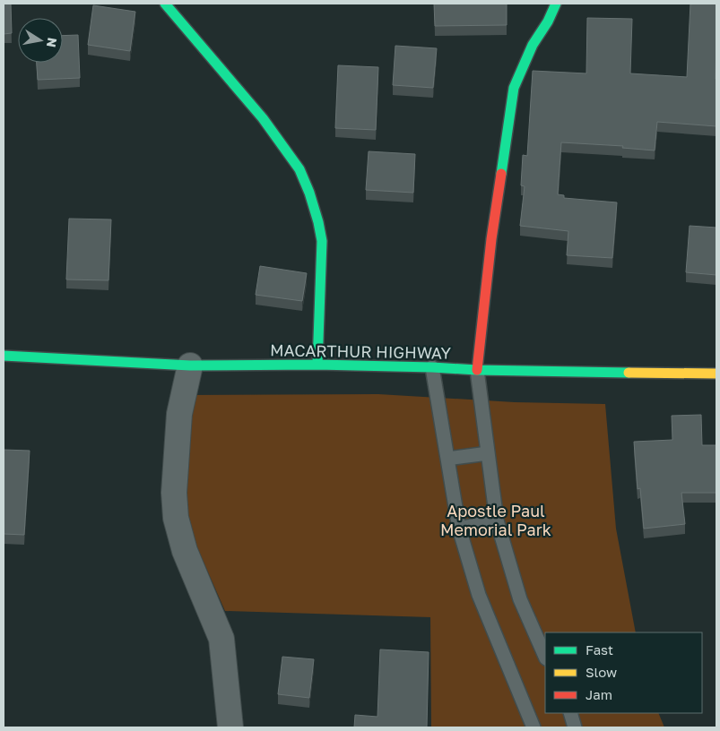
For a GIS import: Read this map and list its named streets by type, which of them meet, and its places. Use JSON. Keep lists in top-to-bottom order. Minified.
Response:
{"streets":{"main road":["MACARTHUR HIGHWAY"]},"parks":["Apostle Paul Memorial Park"],"legend":["Fast","Slow","Jam"],"north":"right"}
